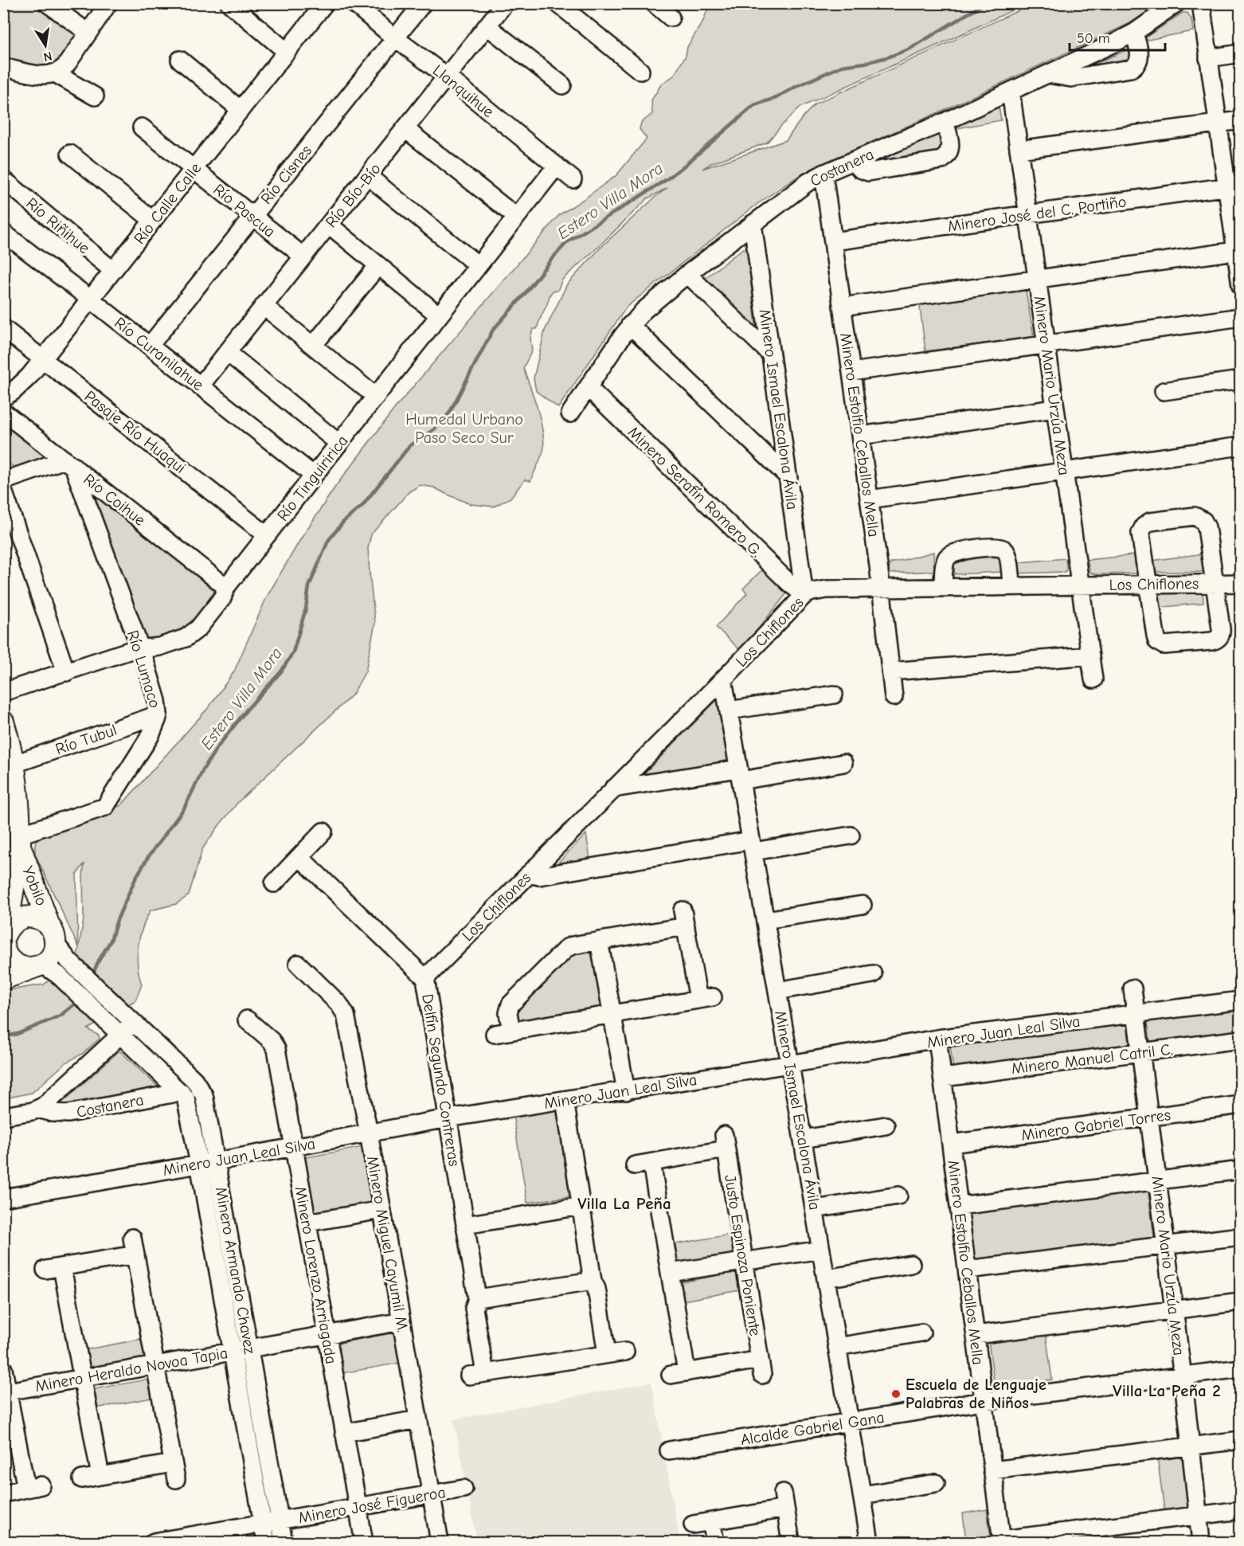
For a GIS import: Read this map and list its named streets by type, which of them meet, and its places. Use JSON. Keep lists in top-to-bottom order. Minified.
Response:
{"streets":{"main road":["Yobilo"],"street":["Llanquihue","Costanera","Río Cisnes","Río Bío-Bío","Río Calle Calle","Río Pascua","Minero José del C. Portiño","Río Riñihue","Río Curanilahue","Minero Mario Urzúa Meza","Minero Ismael Escalona Ávila","Pasaje Río Huaqui","Minero Estolfio Ceballos Mella","Río Tinguiririca","Minero Serafín Romero G.","Río Coihue","Los Chiflones","Río Lumaco","Río Tubul","Minero Juan Leal Silva","Minero Manuel Catril C.","Delfín Segundo Contreras","Minero Gabriel Torres","Minero Miguel Cayumil M.","Justo Espinoza Poniente","Minero Armando Chavez","Minero Lorenzo Arriagada","Minero Heraldo Novoa Tapia","Alcalde Gabriel Gana","Minero José Figueroa"]},"crossings":[["Llanquihue","Río Cisnes"],["Llanquihue","Río Bío-Bío"],["Llanquihue","Río Tinguiririca"],["Costanera","Minero Mario Urzúa Meza"],["Costanera","Minero Ismael Escalona Ávila"],["Costanera","Minero Estolfio Ceballos Mella"],["Costanera","Minero Serafín Romero G."],["Costanera","Minero Armando Chavez"],["Río Cisnes","Río Pascua"],["Río Cisnes","Río Curanilahue"],["Río Bío-Bío","Río Pascua"],["Río Bío-Bío","Río Curanilahue"],["Río Calle Calle","Río Pascua"],["Río Calle Calle","Río Riñihue"],["Río Calle Calle","Río Curanilahue"],["Río Calle Calle","Pasaje Río Huaqui"],["Minero José del C. Portiño","Minero Mario Urzúa Meza"],["Minero José del C. Portiño","Minero Estolfio Ceballos Mella"],["Río Curanilahue","Río Tinguiririca"],["Minero Mario Urzúa Meza","Los Chiflones"],["Minero Mario Urzúa Meza","Minero Juan Leal Silva"],["Minero Mario Urzúa Meza","Minero Manuel Catril C."],["Minero Mario Urzúa Meza","Minero Gabriel Torres"],["Minero Mario Urzúa Meza","Alcalde Gabriel Gana"],["Minero Ismael Escalona Ávila","Minero Serafín Romero G."],["Minero Ismael Escalona Ávila","Los Chiflones"],["Minero Ismael Escalona Ávila","Minero Juan Leal Silva"],["Minero Ismael Escalona Ávila","Alcalde Gabriel Gana"],["Pasaje Río Huaqui","Río Tinguiririca"],["Minero Estolfio Ceballos Mella","Los Chiflones"],["Minero Estolfio Ceballos Mella","Minero Juan Leal Silva"],["Minero Estolfio Ceballos Mella","Minero Manuel Catril C."],["Minero Estolfio Ceballos Mella","Minero Gabriel Torres"],["Minero Estolfio Ceballos Mella","Alcalde Gabriel Gana"],["Río Tinguiririca","Río Coihue"],["Río Tinguiririca","Río Lumaco"],["Minero Serafín Romero G.","Los Chiflones"],["Río Coihue","Río Lumaco"],["Los Chiflones","Delfín Segundo Contreras"],["Río Lumaco","Río Tubul"],["Río Lumaco","Yobilo"],["Río Tubul","Yobilo"],["Yobilo","Minero Armando Chavez"],["Minero Juan Leal Silva","Delfín Segundo Contreras"],["Minero Juan Leal Silva","Minero Miguel Cayumil M."],["Minero Juan Leal Silva","Minero Armando Chavez"],["Minero Juan Leal Silva","Minero Lorenzo Arriagada"],["Minero Miguel Cayumil M.","Minero Heraldo Novoa Tapia"],["Minero Miguel Cayumil M.","Minero José Figueroa"],["Minero Armando Chavez","Minero Heraldo Novoa Tapia"],["Minero Armando Chavez","Minero José Figueroa"],["Minero Lorenzo Arriagada","Minero Heraldo Novoa Tapia"],["Minero Lorenzo Arriagada","Minero José Figueroa"]],"districts":["Villa La Peña","Villa La Peña 2"],"water":["Estero Villa Mora"],"parks":["Humedal Urbano Paso Seco Sur"],"places":["Escuela de Lenguaje Palabras de Niños"],"scale_bar":"50 m","north":"bottom"}
